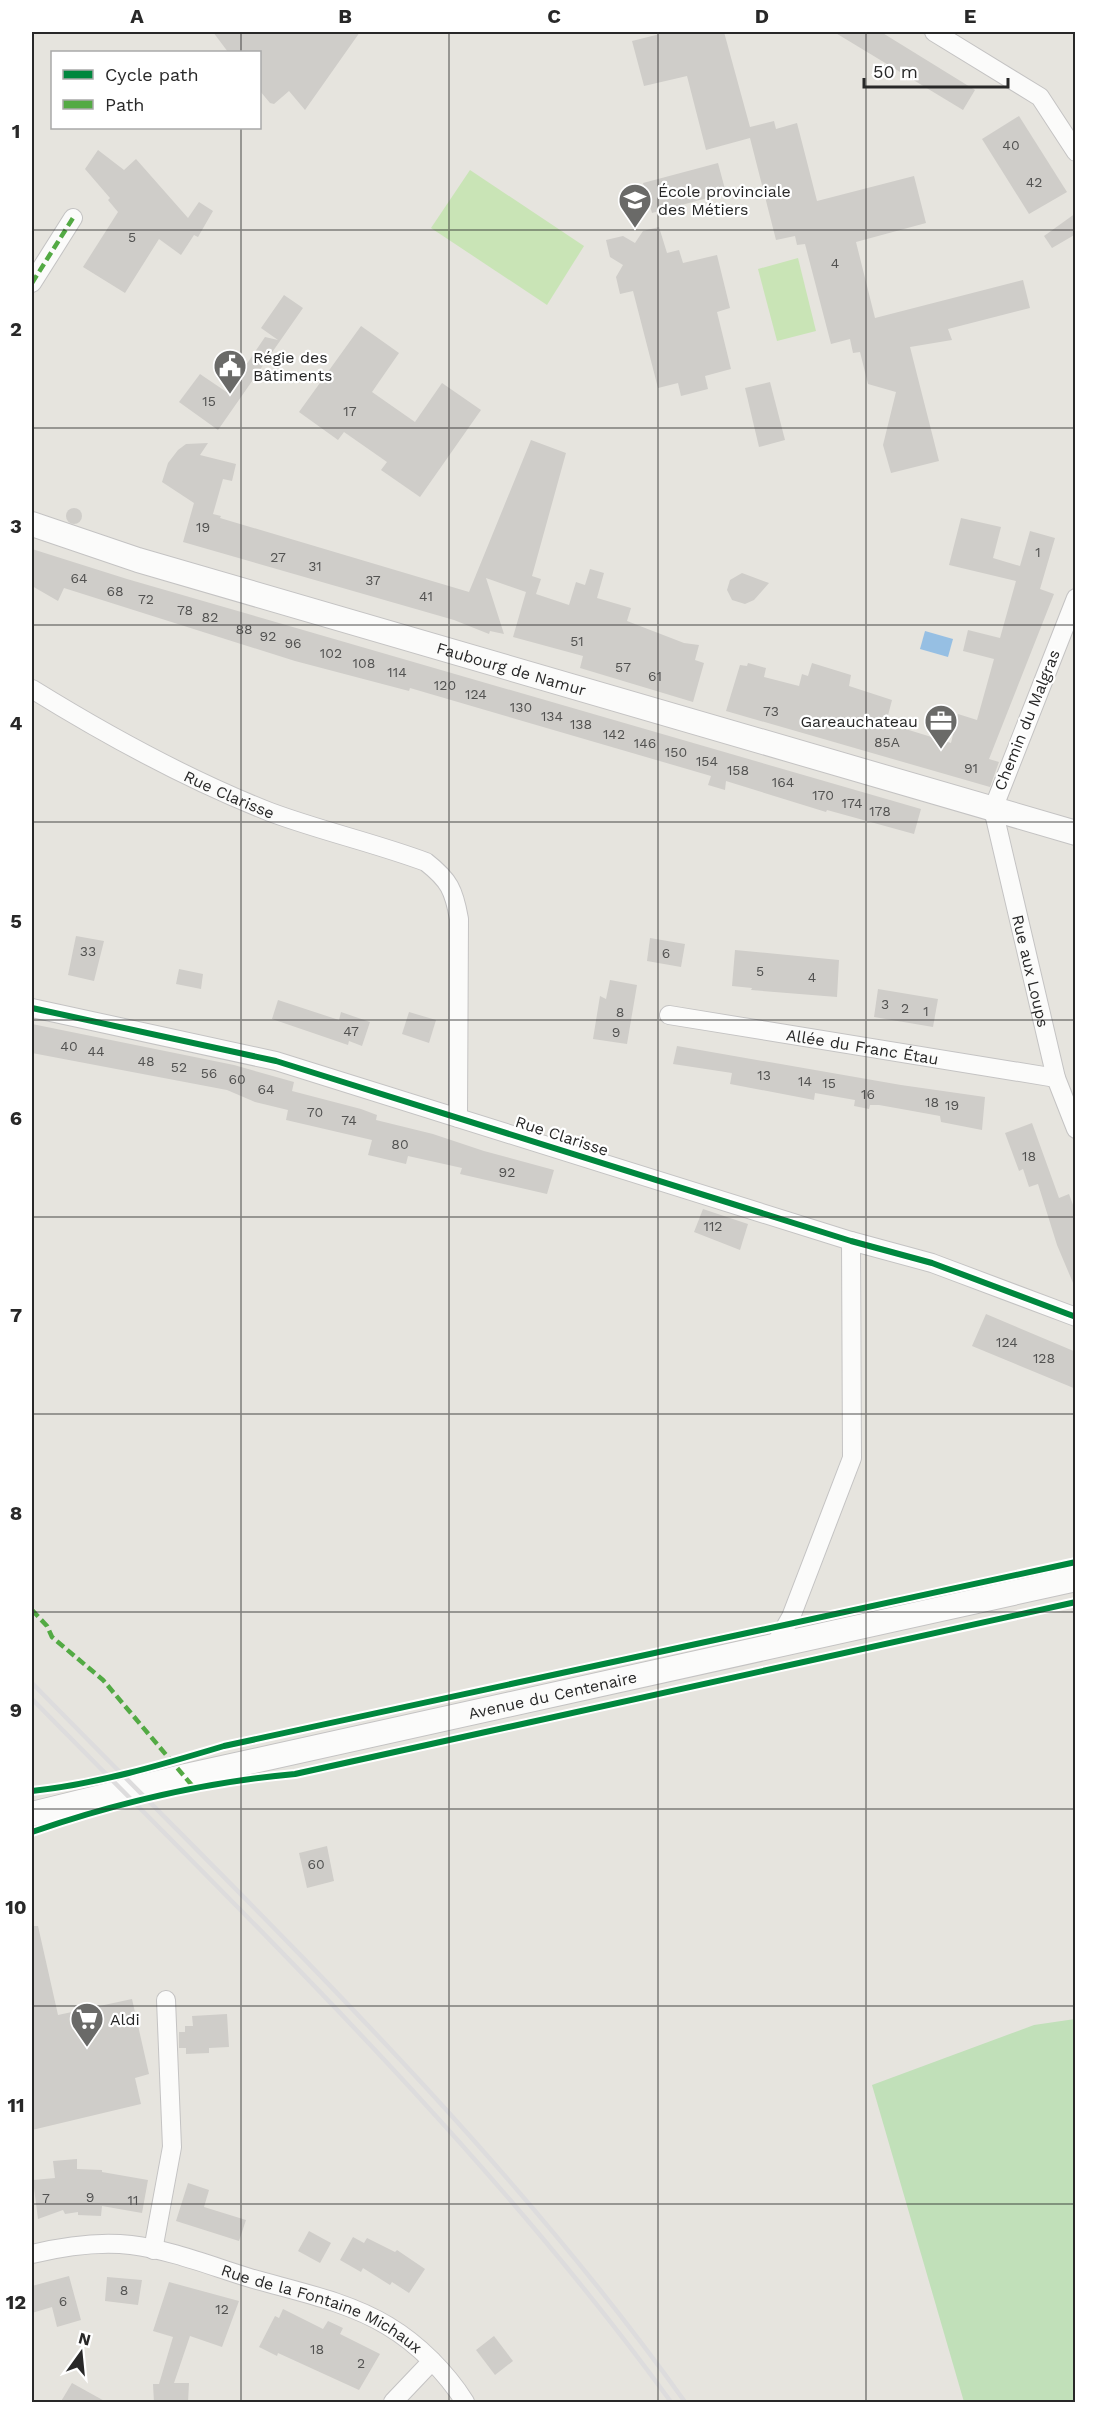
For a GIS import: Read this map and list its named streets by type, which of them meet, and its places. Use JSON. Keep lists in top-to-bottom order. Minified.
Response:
{"streets":{"street":["Faubourg de Namur","Chemin du Malgras","Rue Clarisse","Rue aux Loups","Allée du Franc Étau","Avenue du Centenaire","Rue de la Fontaine Michaux"]},"crossings":[["Faubourg de Namur","Chemin du Malgras"],["Faubourg de Namur","Rue aux Loups"],["Chemin du Malgras","Rue aux Loups"],["Rue aux Loups","Allée du Franc Étau"]],"places":{"school or university":["École provinciale des Métiers"],"public building":["Régie des Bâtiments"],"office":["Gareauchateau"],"supermarket":["Aldi"]},"house_numbers":["40","42","5","4","15","17","19","1","27","31","64","37","68","41","72","78","82","88","92","51","96","102","108","57","114","61","120","124","130","73","134","138","142","85A","146","150","154","91","158","164","170","174","178","33","6","5","4","3","2","1","8","47","9","40","44","48","52","56","13","60","14","15","64","16","18","19","70","74","80","18","92","112","124","128","60","9","7","11","8","6","12","18","2"],"legend":["Cycle path","Path"],"scale_bar":"50 m","north":"top","grid":{"columns":["A","B","C","D","E"],"rows":["1","2","3","4","5","6","7","8","9","10","11","12"]}}
